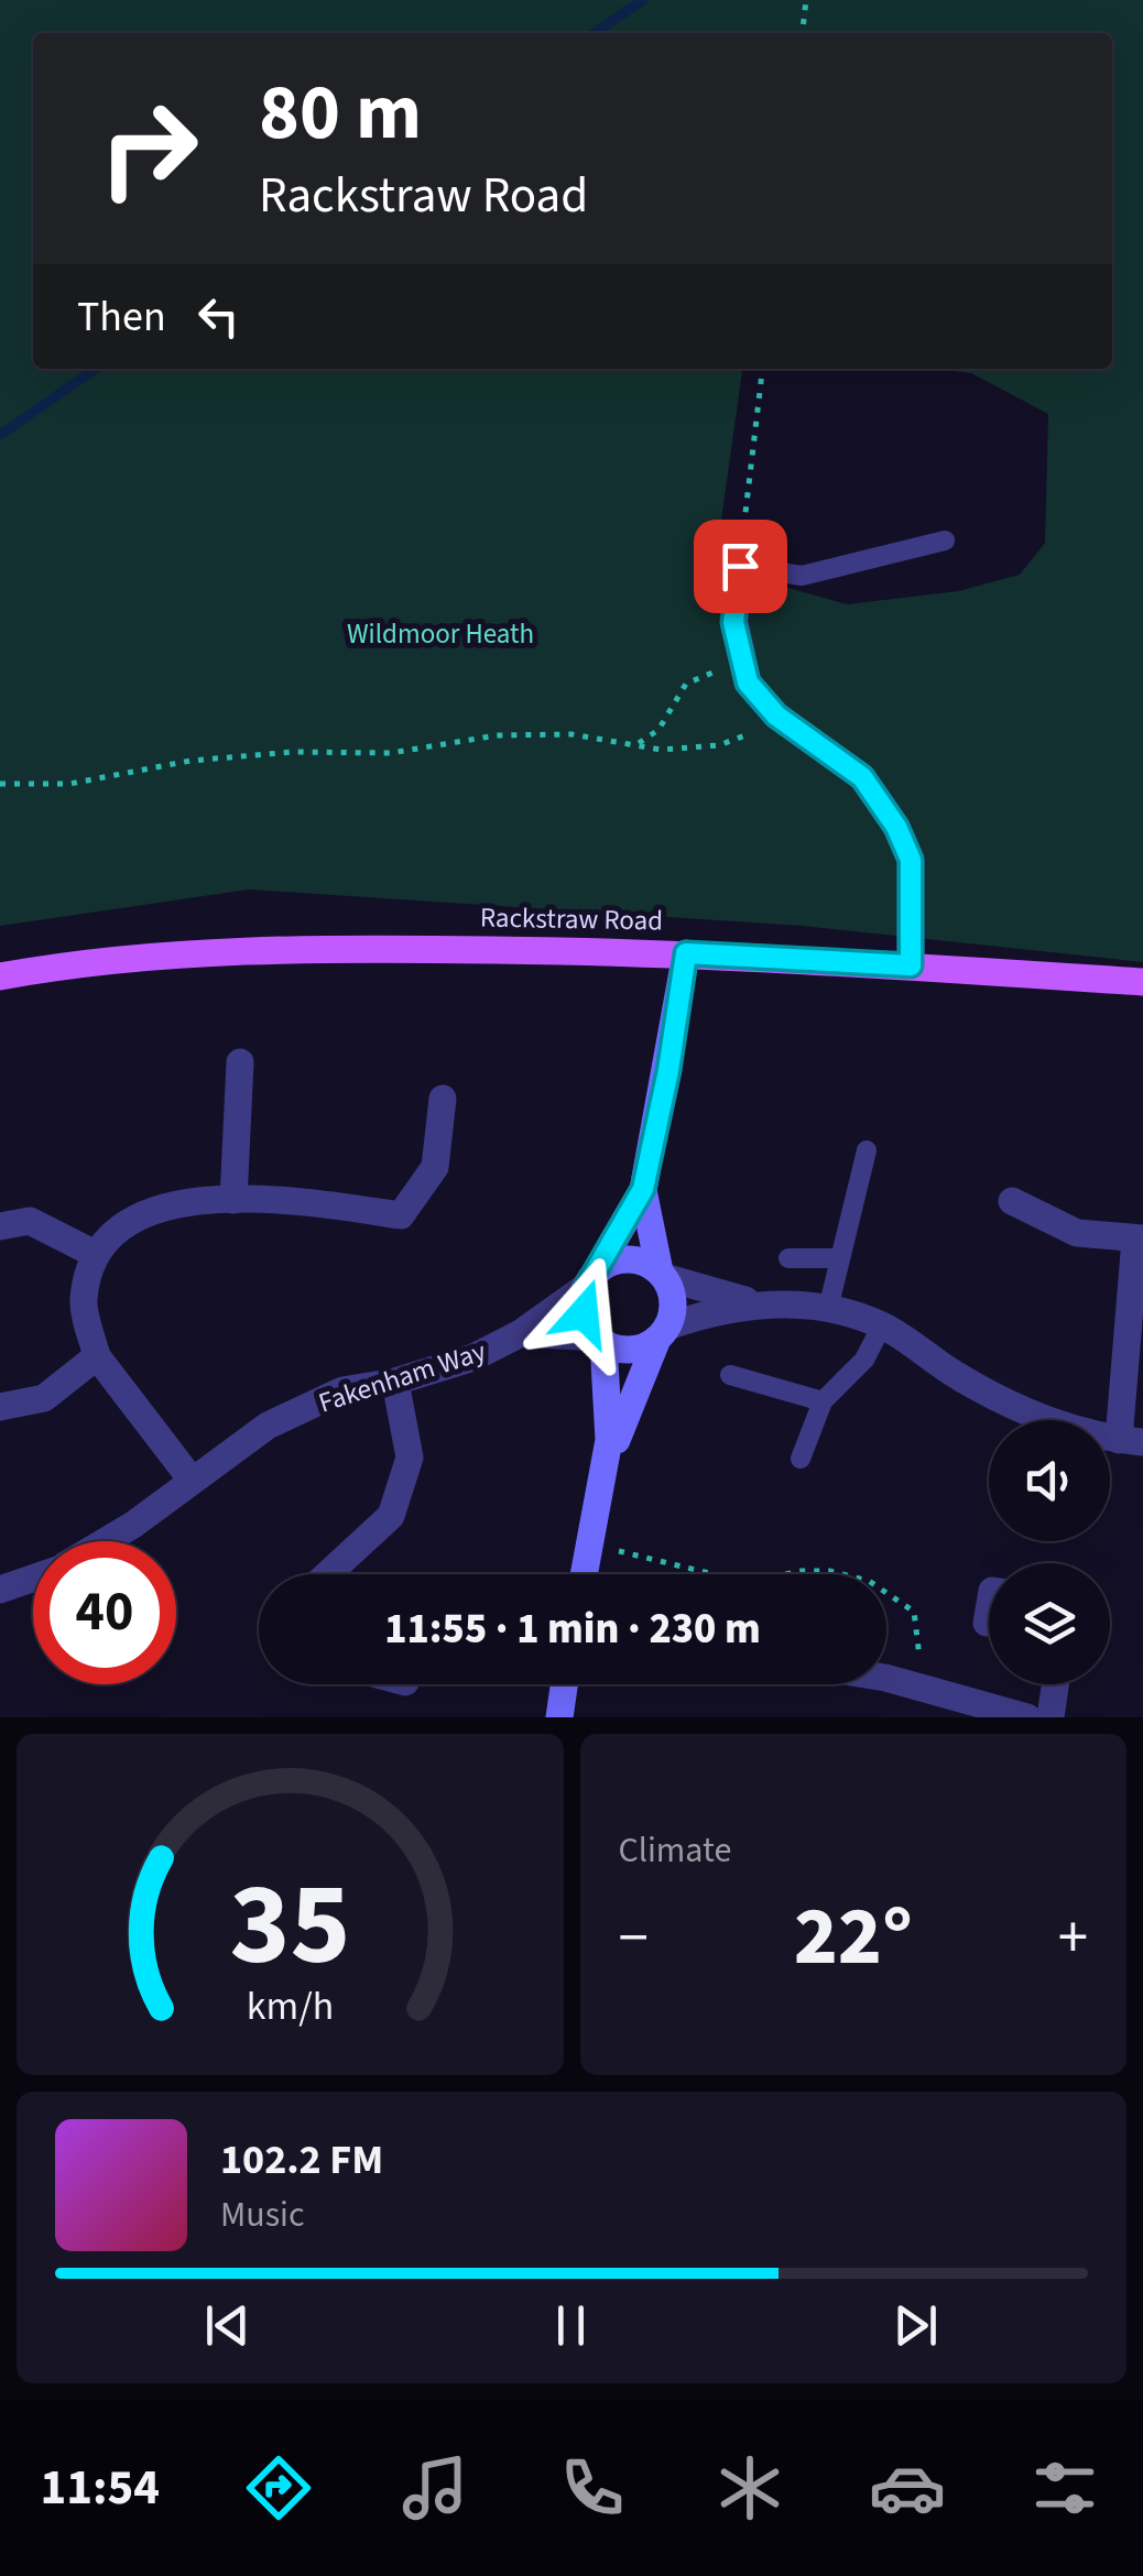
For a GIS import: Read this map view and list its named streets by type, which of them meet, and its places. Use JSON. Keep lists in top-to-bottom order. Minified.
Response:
{"streets":{"main road":["Rackstraw Road"],"street":["Fakenham Way"]},"parks":["Wildmoor Heath"],"page":{"turn":["80 m","Rackstraw Road"],"then":"Then","limit":"40","trip":"11:55 · 1 min · 230 m","tile":"Climate","heat":["−","22°","+"],"song":["102.2 FM","Music"],"tabs":"11:54","gauge":["35","km/h"]}}
